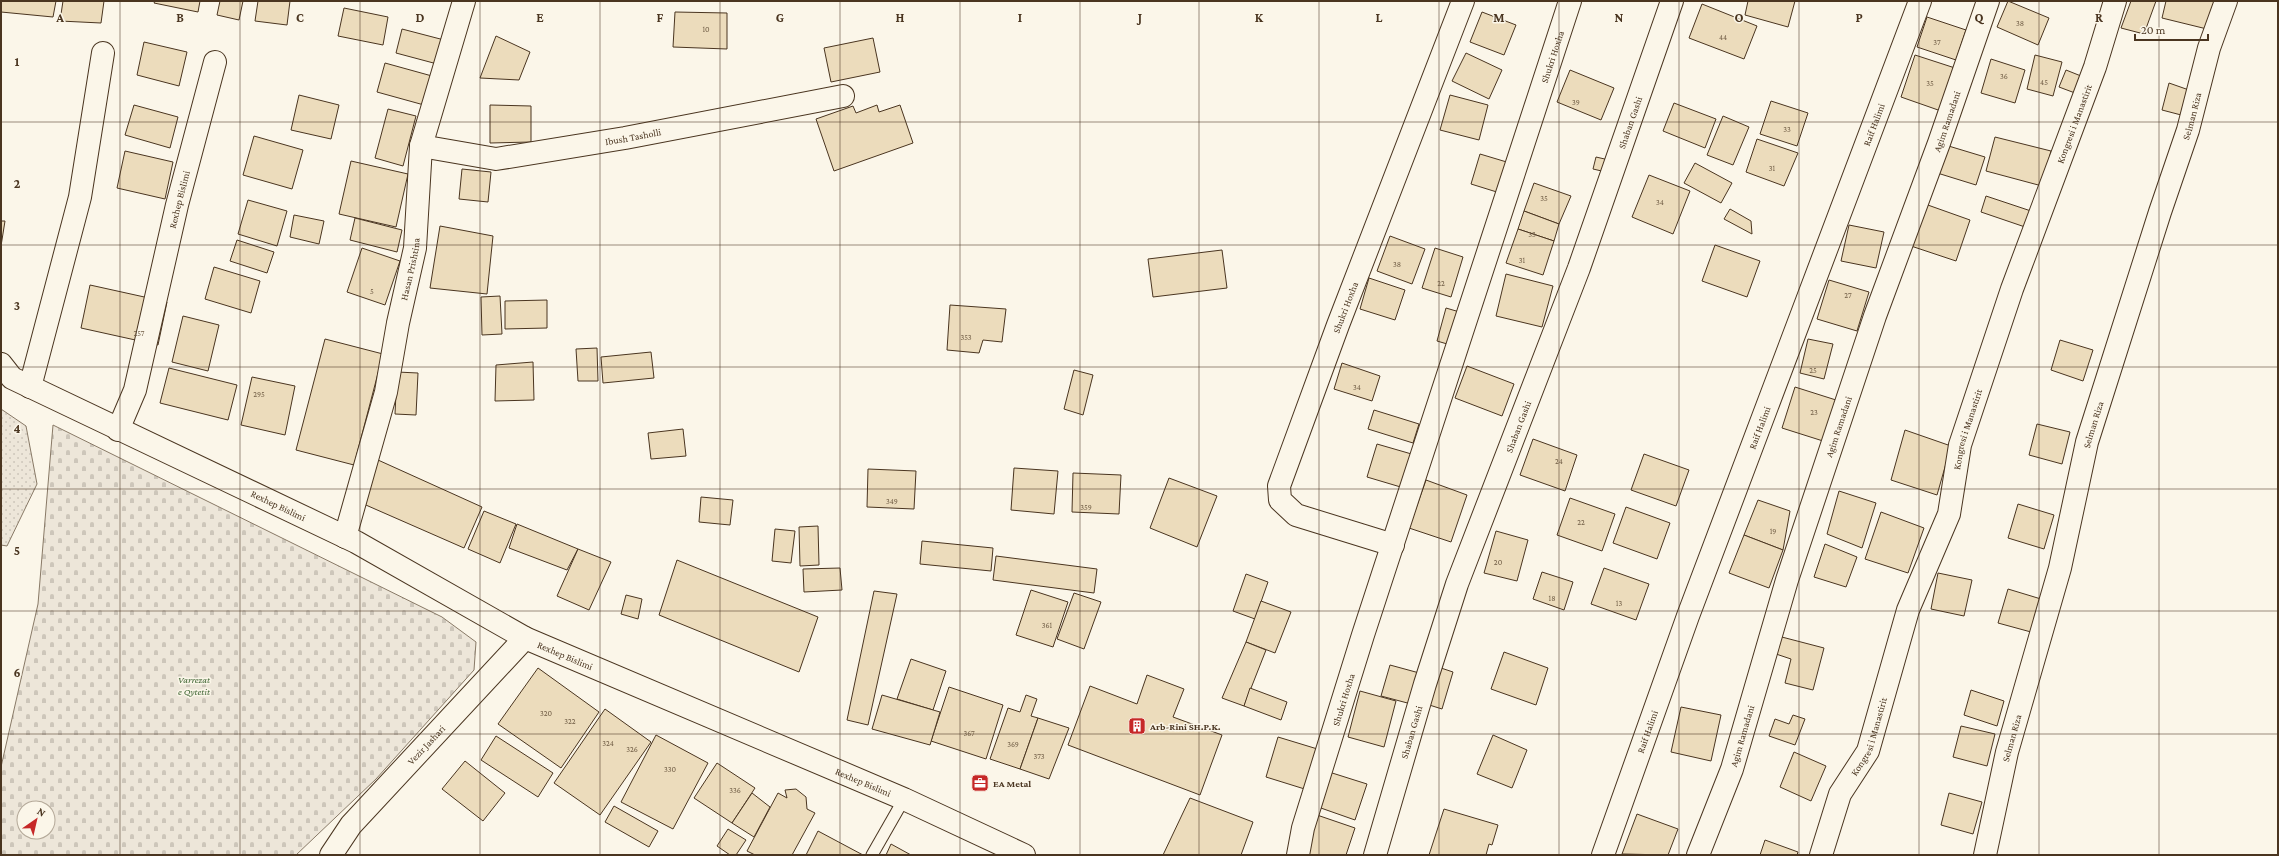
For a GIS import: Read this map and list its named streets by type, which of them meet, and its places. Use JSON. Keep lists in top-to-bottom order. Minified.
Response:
{"streets":{"street":["Shukri Hoxha","Selman Riza","Agim Ramadani","Shaban Gashi","Kongresi i Manastirit","Raif Halimi","Ibush Tasholli","Rexhep Bislimi","Hasan Prishtina","Vezir Jashari"]},"crossings":[["Ibush Tasholli","Hasan Prishtina"],["Rexhep Bislimi","Hasan Prishtina"],["Rexhep Bislimi","Vezir Jashari"]],"parks":["Varrezat e Qytetit"],"places":{"building":["Arb-Rini SH.P.K."],"office":["EA Metal"]},"house_numbers":["38","10","44","37","36","45","35","39","33","31","35","34","33","31","38","22","5","27","257","353","25","34","295","23","24","349","359","22","19","20","18","13","361","320","322","367","324","369","326","373","330","336"],"scale_bar":"20 m","north":"top right","grid":{"columns":["A","B","C","D","E","F","G","H","I","J","K","L","M","N","O","P","Q","R"],"rows":["1","2","3","4","5","6"]}}
